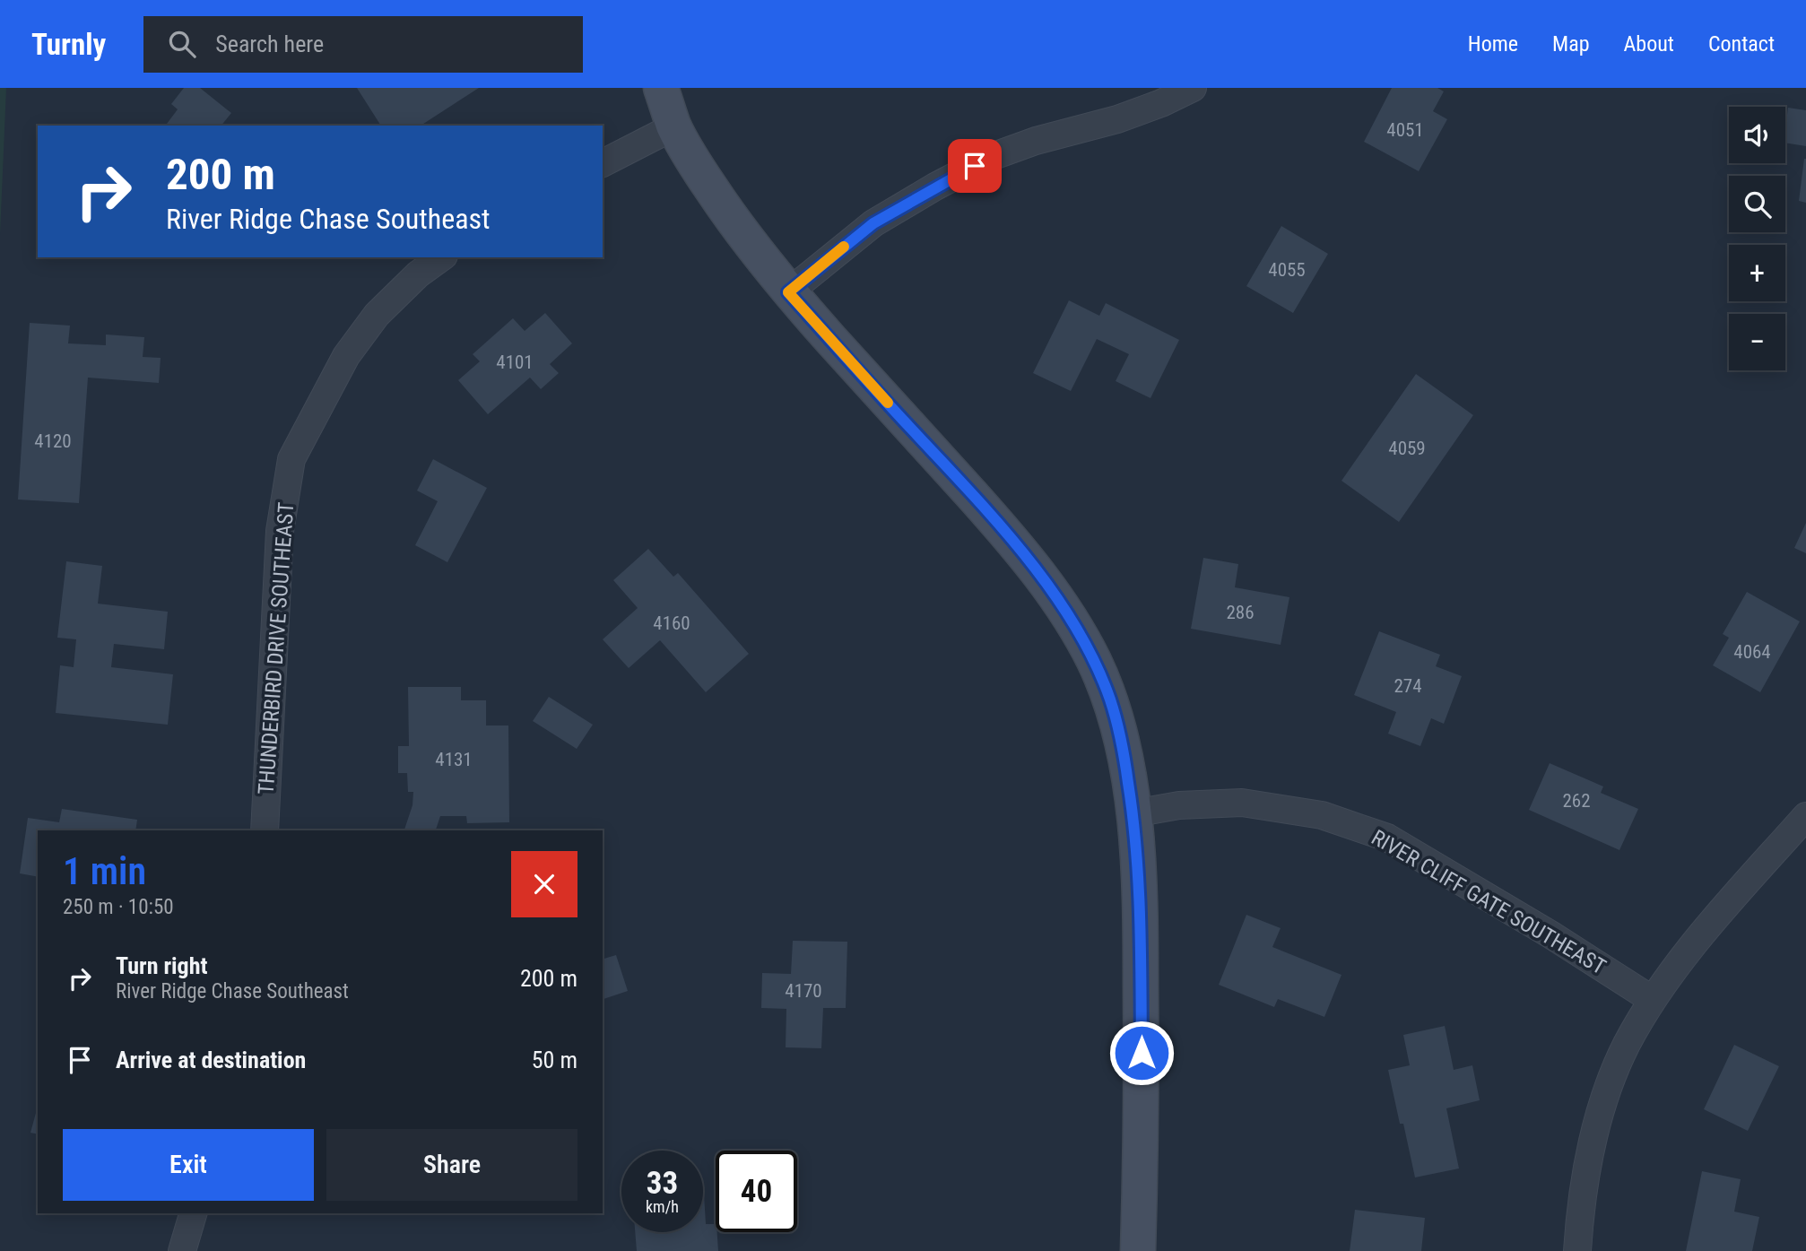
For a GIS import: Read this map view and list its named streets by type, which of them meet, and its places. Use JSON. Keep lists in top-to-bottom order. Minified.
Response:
{"streets":{"street":["THUNDERBIRD DRIVE SOUTHEAST","RIVER CLIFF GATE SOUTHEAST"]},"house_numbers":["4051","4055","4101","4120","4059","286","4160","4064","274","4131","262","4170"],"page":{"header":"Turnly","search":"Search here","nav":["Home","Map","About","Contact"],"map_buttons":["+","−"],"turn":["200 m","River Ridge Chase Southeast"],"heading":["1 min","250 m · 10:50"],"list":[{"name":"Turn right","note":"River Ridge Chase Southeast","value":"200 m"},{"name":"Arrive at destination","value":"50 m"}],"buttons":["Exit","Share"],"speed":"33 km/h","limit":"40"}}
